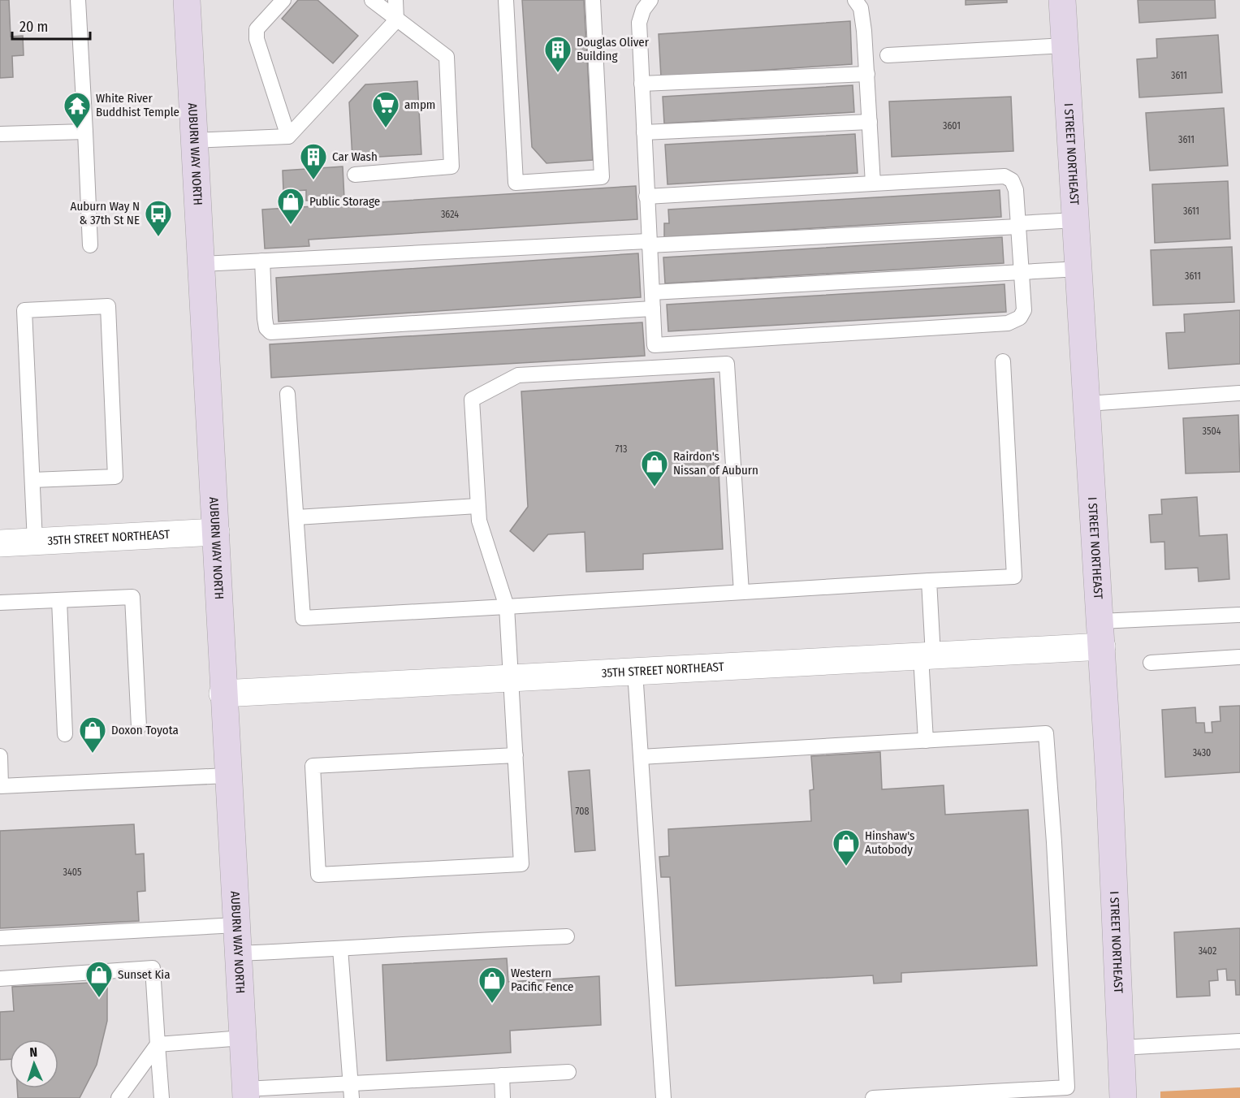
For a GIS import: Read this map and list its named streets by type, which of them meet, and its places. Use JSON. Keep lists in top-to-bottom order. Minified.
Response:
{"streets":{"main road":["AUBURN WAY NORTH","I STREET NORTHEAST"],"street":["35TH STREET NORTHEAST"]},"crossings":[["AUBURN WAY NORTH","35TH STREET NORTHEAST"],["I STREET NORTHEAST","35TH STREET NORTHEAST"]],"places":{"building":["Douglas Oliver Building","Car Wash"],"supermarket":["ampm"],"temple":["White River Buddhist Temple"],"shop":["Public Storage","Rairdon's Nissan of Auburn","Doxon Toyota","Hinshaw's Autobody","Sunset Kia","Western Pacific Fence"],"bus stop":["Auburn Way N & 37th St NE"]},"house_numbers":["3611","3601","3611","3611","3624","3611","3504","713","3430","708","3405","3402"],"scale_bar":"20 m","north":"top"}
